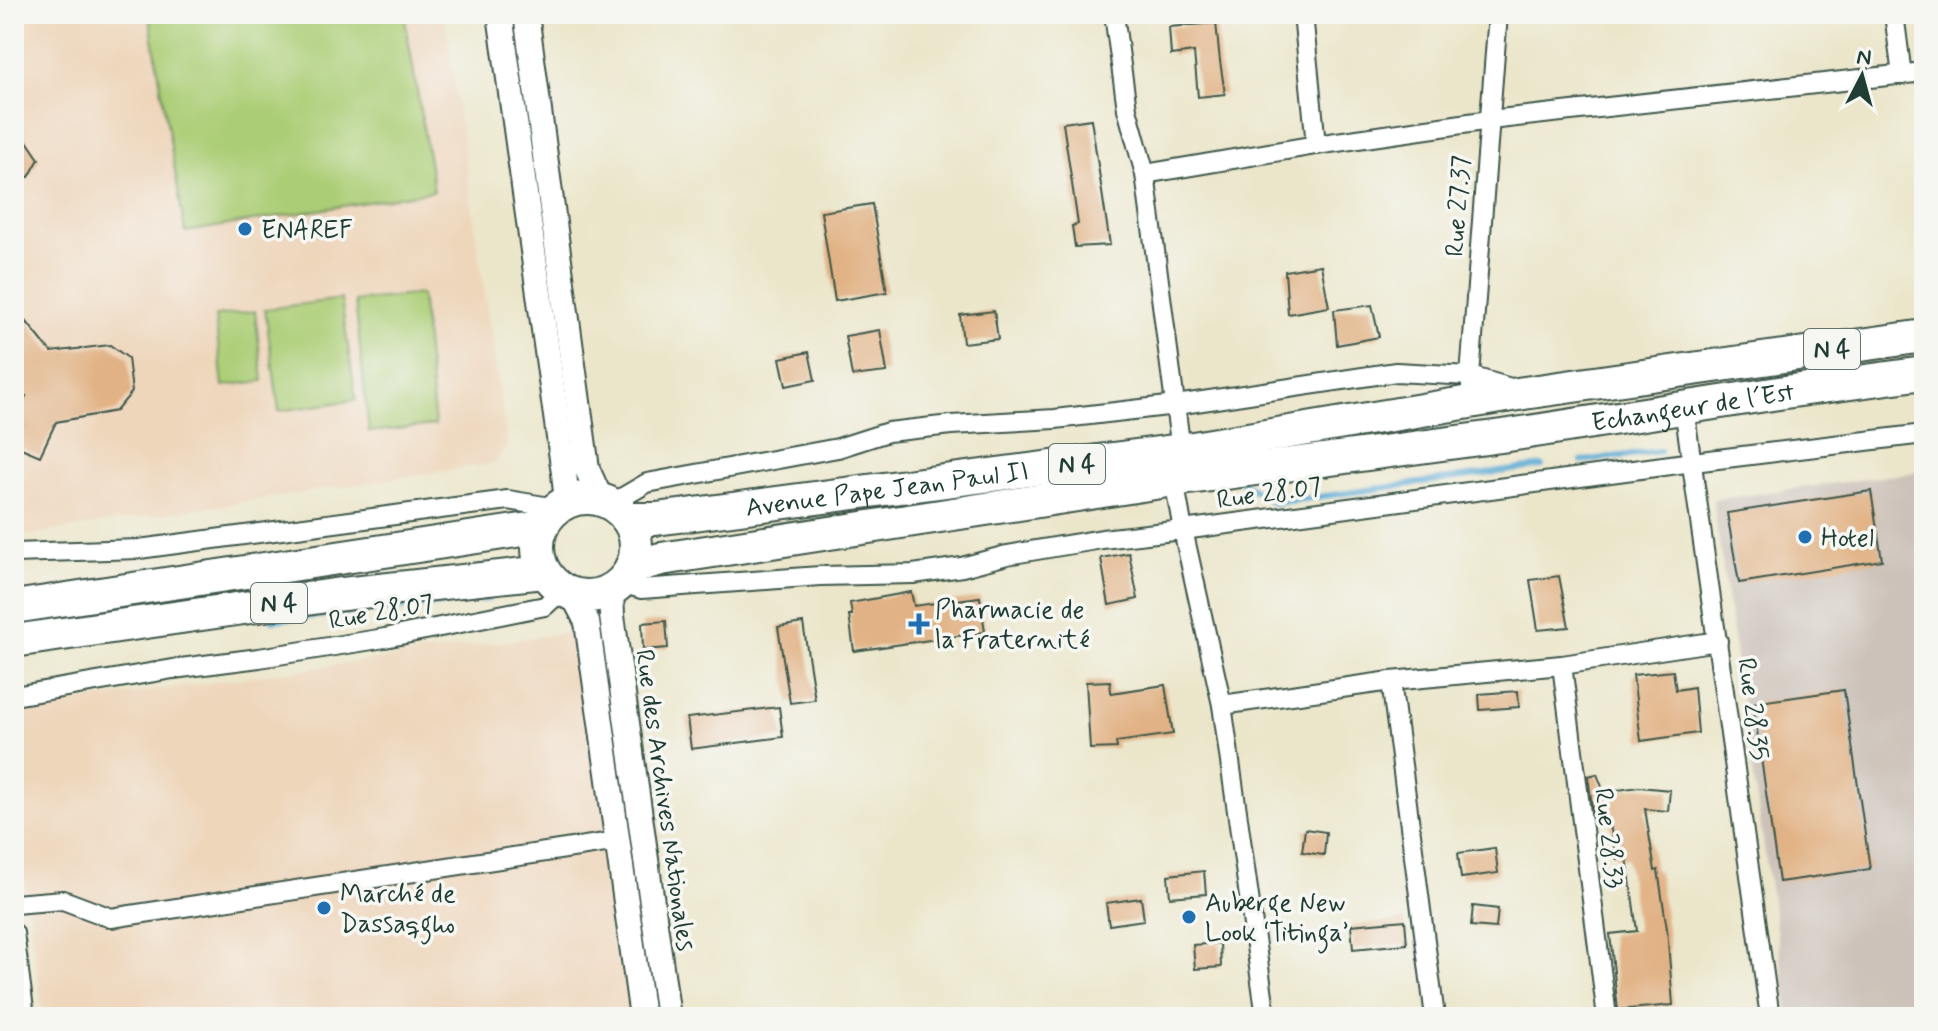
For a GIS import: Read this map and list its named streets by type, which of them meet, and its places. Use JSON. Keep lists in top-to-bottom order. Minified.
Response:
{"streets":{"highway":["N 4","Echangeur de l´Est","Avenue Pape Jean Paul II"],"street":["Rue 27.37","Rue 28.07","Rue 28.35","Rue des Archives Nationales","Rue 28.33"]},"crossings":[["Rue 27.37","Avenue Pape Jean Paul II"],["Echangeur de l´Est","Avenue Pape Jean Paul II"],["Echangeur de l´Est","Rue 28.35"],["Avenue Pape Jean Paul II","Rue 28.07"],["Avenue Pape Jean Paul II","Rue des Archives Nationales"],["Rue 28.07","Rue 28.35"],["Rue 28.07","Rue des Archives Nationales"]],"places":{"other":["ENAREF","Hotel","Marché de Dassaqgho","Auberge New Look ‘Titinga’"],"health":["Pharmacie de la Fraternité"]},"north":"top"}
